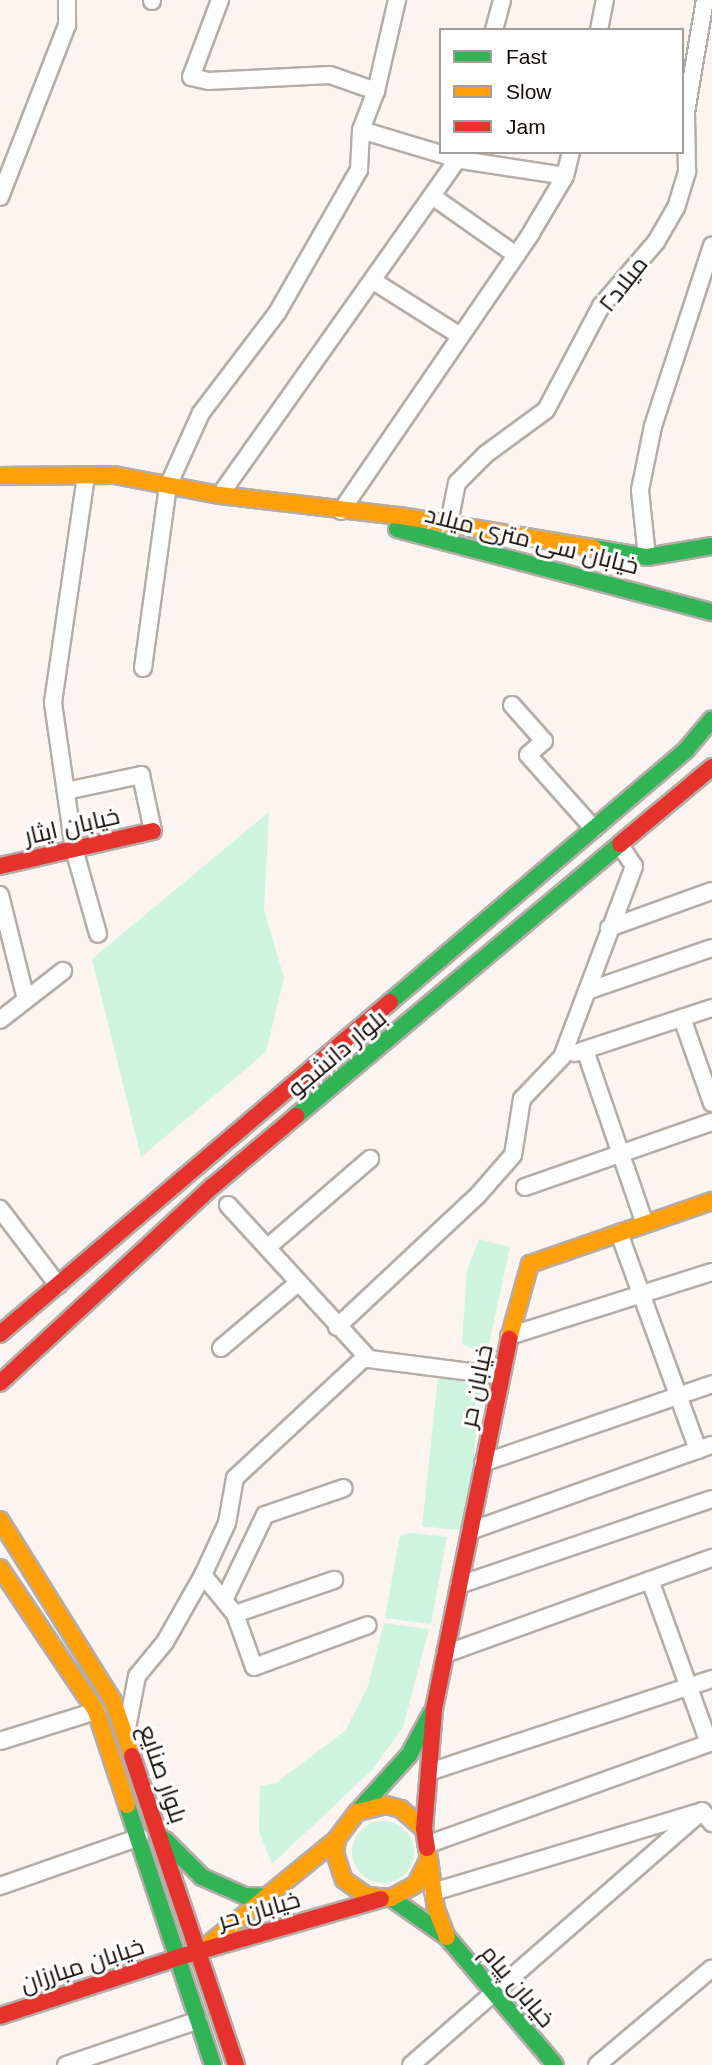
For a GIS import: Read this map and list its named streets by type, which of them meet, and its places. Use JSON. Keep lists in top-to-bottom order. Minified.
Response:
{"streets":{"street":["میلاد۲","خیابان سی متری میلاد","خیابان ایثار","بلوار دانشجو","خیابان حر","بلوار صنایع","خیابان مبارزان","خیابان پیام"]},"crossings":[["میلاد۲","خیابان سی متری میلاد"],["خیابان حر","بلوار صنایع"],["خیابان حر","خیابان مبارزان"],["خیابان حر","خیابان پیام"],["بلوار صنایع","خیابان مبارزان"]],"legend":["Fast","Slow","Jam"]}
